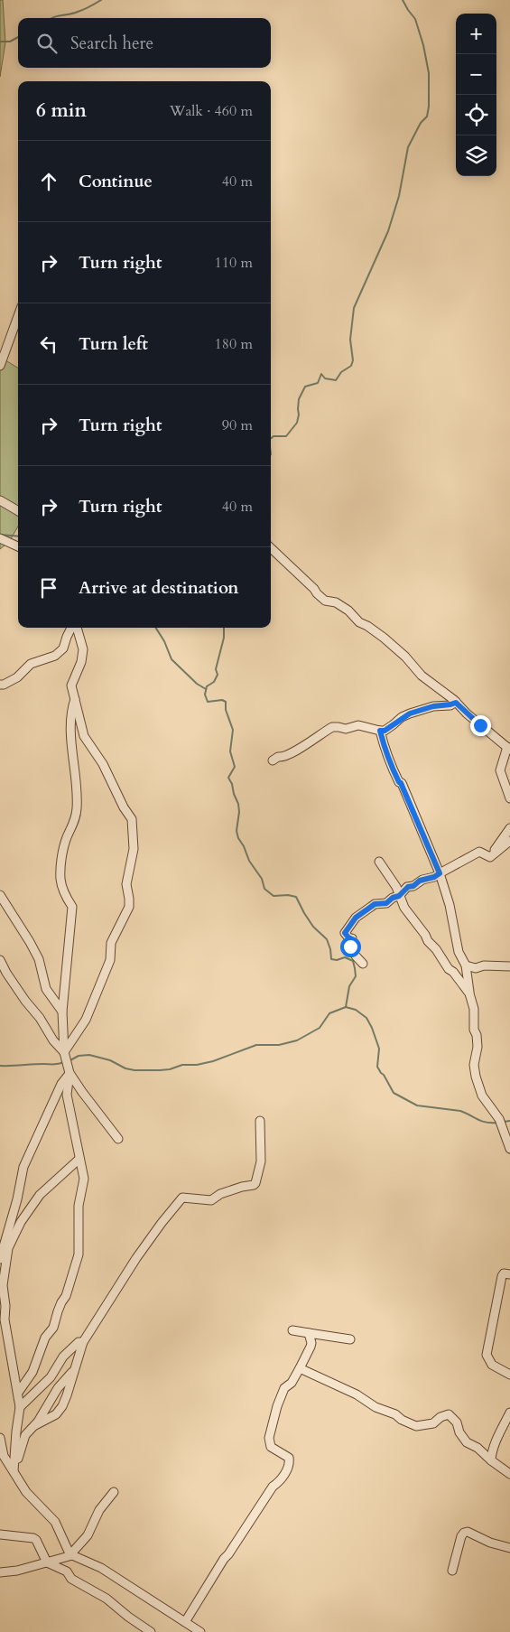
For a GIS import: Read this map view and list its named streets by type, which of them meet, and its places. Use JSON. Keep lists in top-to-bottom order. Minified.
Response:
{"page":{"map_buttons":["+","−"],"search":"Search here","heading":["6 min","Walk · 460 m"],"list":[["Continue","40 m"],["Turn right","110 m"],["Turn left","180 m"],["Turn right","90 m"],["Turn right","40 m"],"Arrive at destination"]}}
